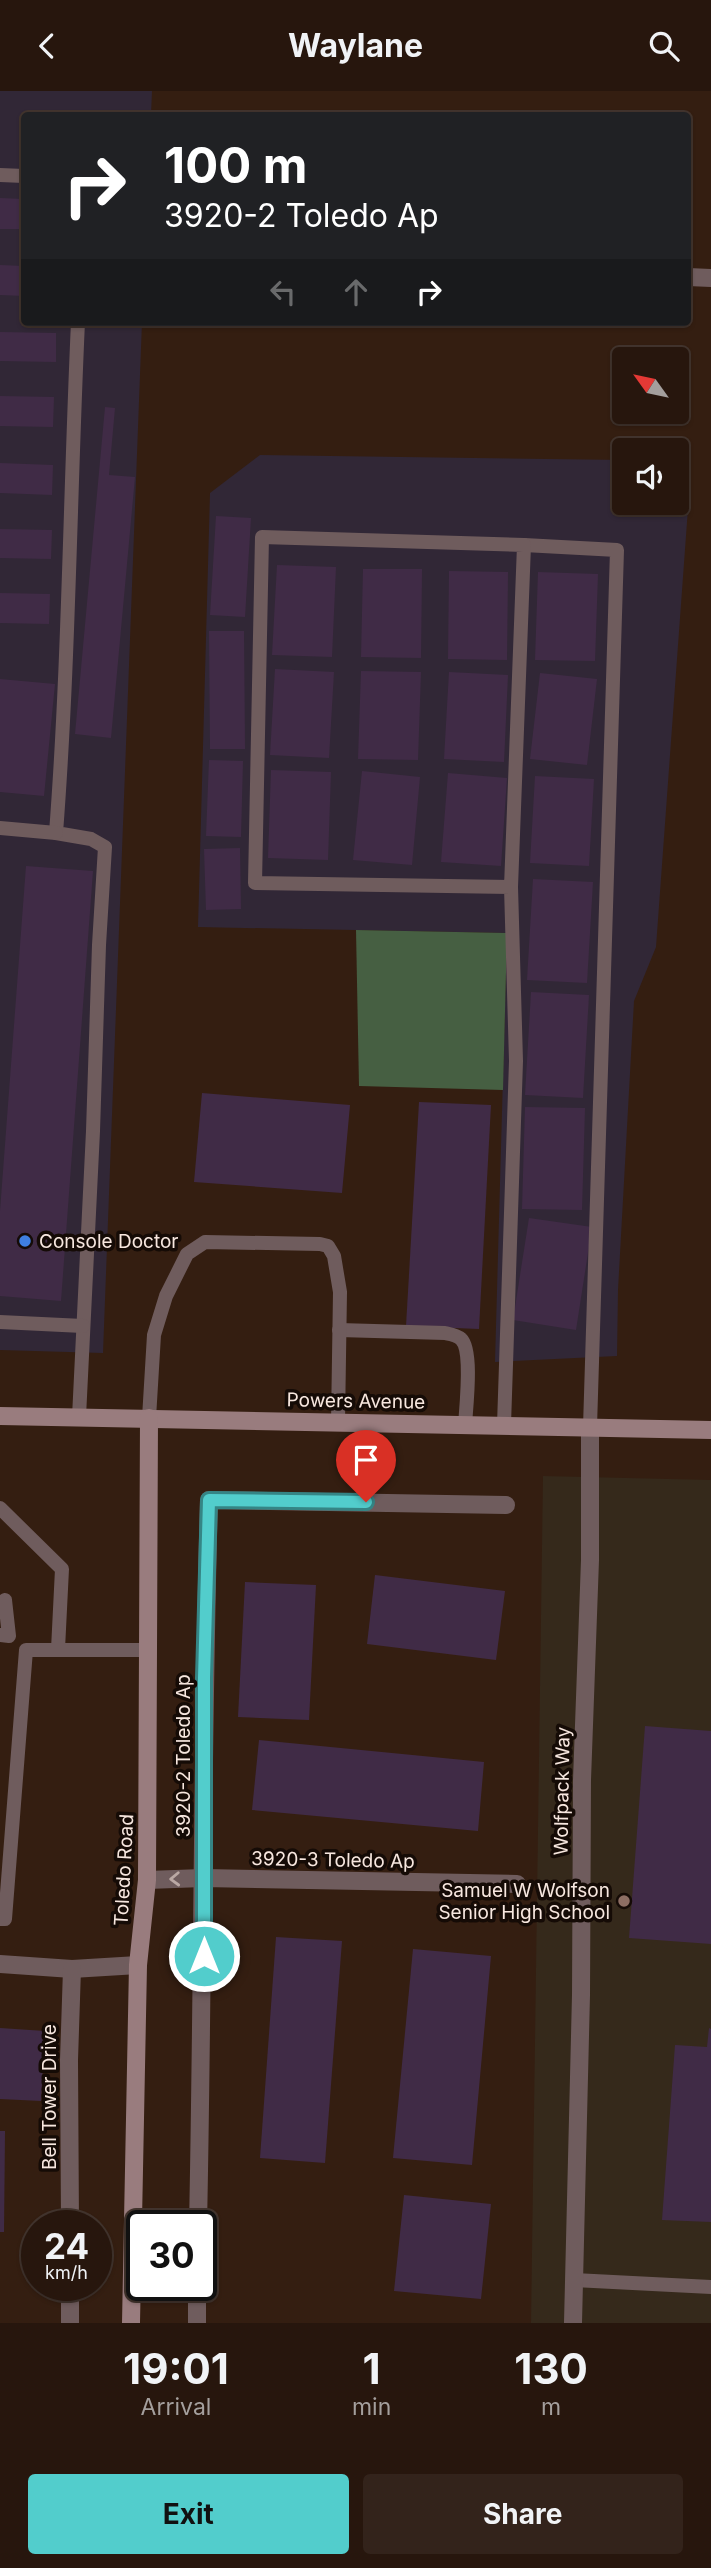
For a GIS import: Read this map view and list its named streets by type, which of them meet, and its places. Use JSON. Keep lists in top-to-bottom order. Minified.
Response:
{"streets":{"street":["Powers Avenue","3920-2 Toledo Ap","Wolfpack Way","3920-3 Toledo Ap","Toledo Road","Bell Tower Drive"]},"crossings":[["Powers Avenue","Wolfpack Way"],["Powers Avenue","Toledo Road"],["3920-2 Toledo Ap","3920-3 Toledo Ap"],["3920-3 Toledo Ap","Toledo Road"]],"places":["Console Doctor","Samuel W Wolfson Senior High School"],"north":"top left","page":{"header":"Waylane","turn":["100 m","3920-2 Toledo Ap"],"speed":"24 km/h","limit":"30","eta":["19:01","Arrival","1","min","130","m"],"buttons":["Exit","Share"]}}
